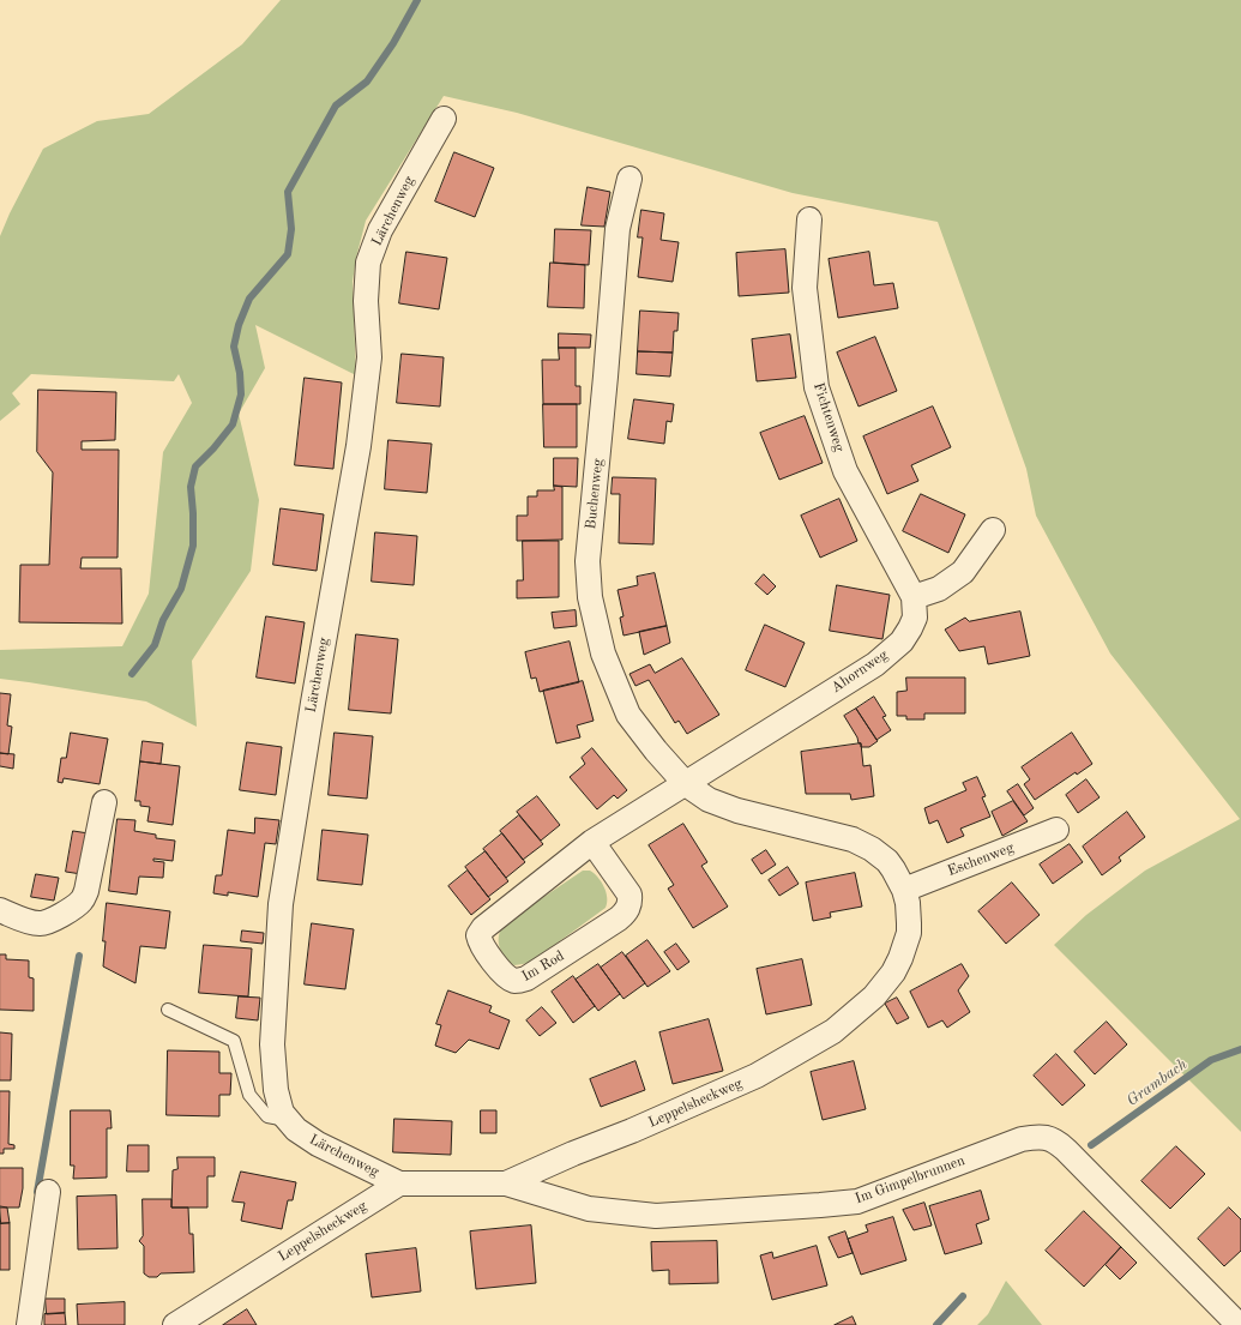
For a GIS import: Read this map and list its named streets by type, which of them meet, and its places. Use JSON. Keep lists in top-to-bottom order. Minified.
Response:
{"streets":{"street":["Lärchenweg","Fichtenweg","Buchenweg","Ahornweg","Eschenweg","Im Rod","Leppelsheckweg","Im Gimpelbrunnen"]},"crossings":[["Lärchenweg","Leppelsheckweg"],["Fichtenweg","Ahornweg"],["Buchenweg","Ahornweg"],["Buchenweg","Im Rod"],["Buchenweg","Leppelsheckweg"],["Ahornweg","Im Rod"],["Ahornweg","Leppelsheckweg"],["Eschenweg","Leppelsheckweg"],["Im Rod","Leppelsheckweg"],["Leppelsheckweg","Im Gimpelbrunnen"]],"water":["Grambach"]}
